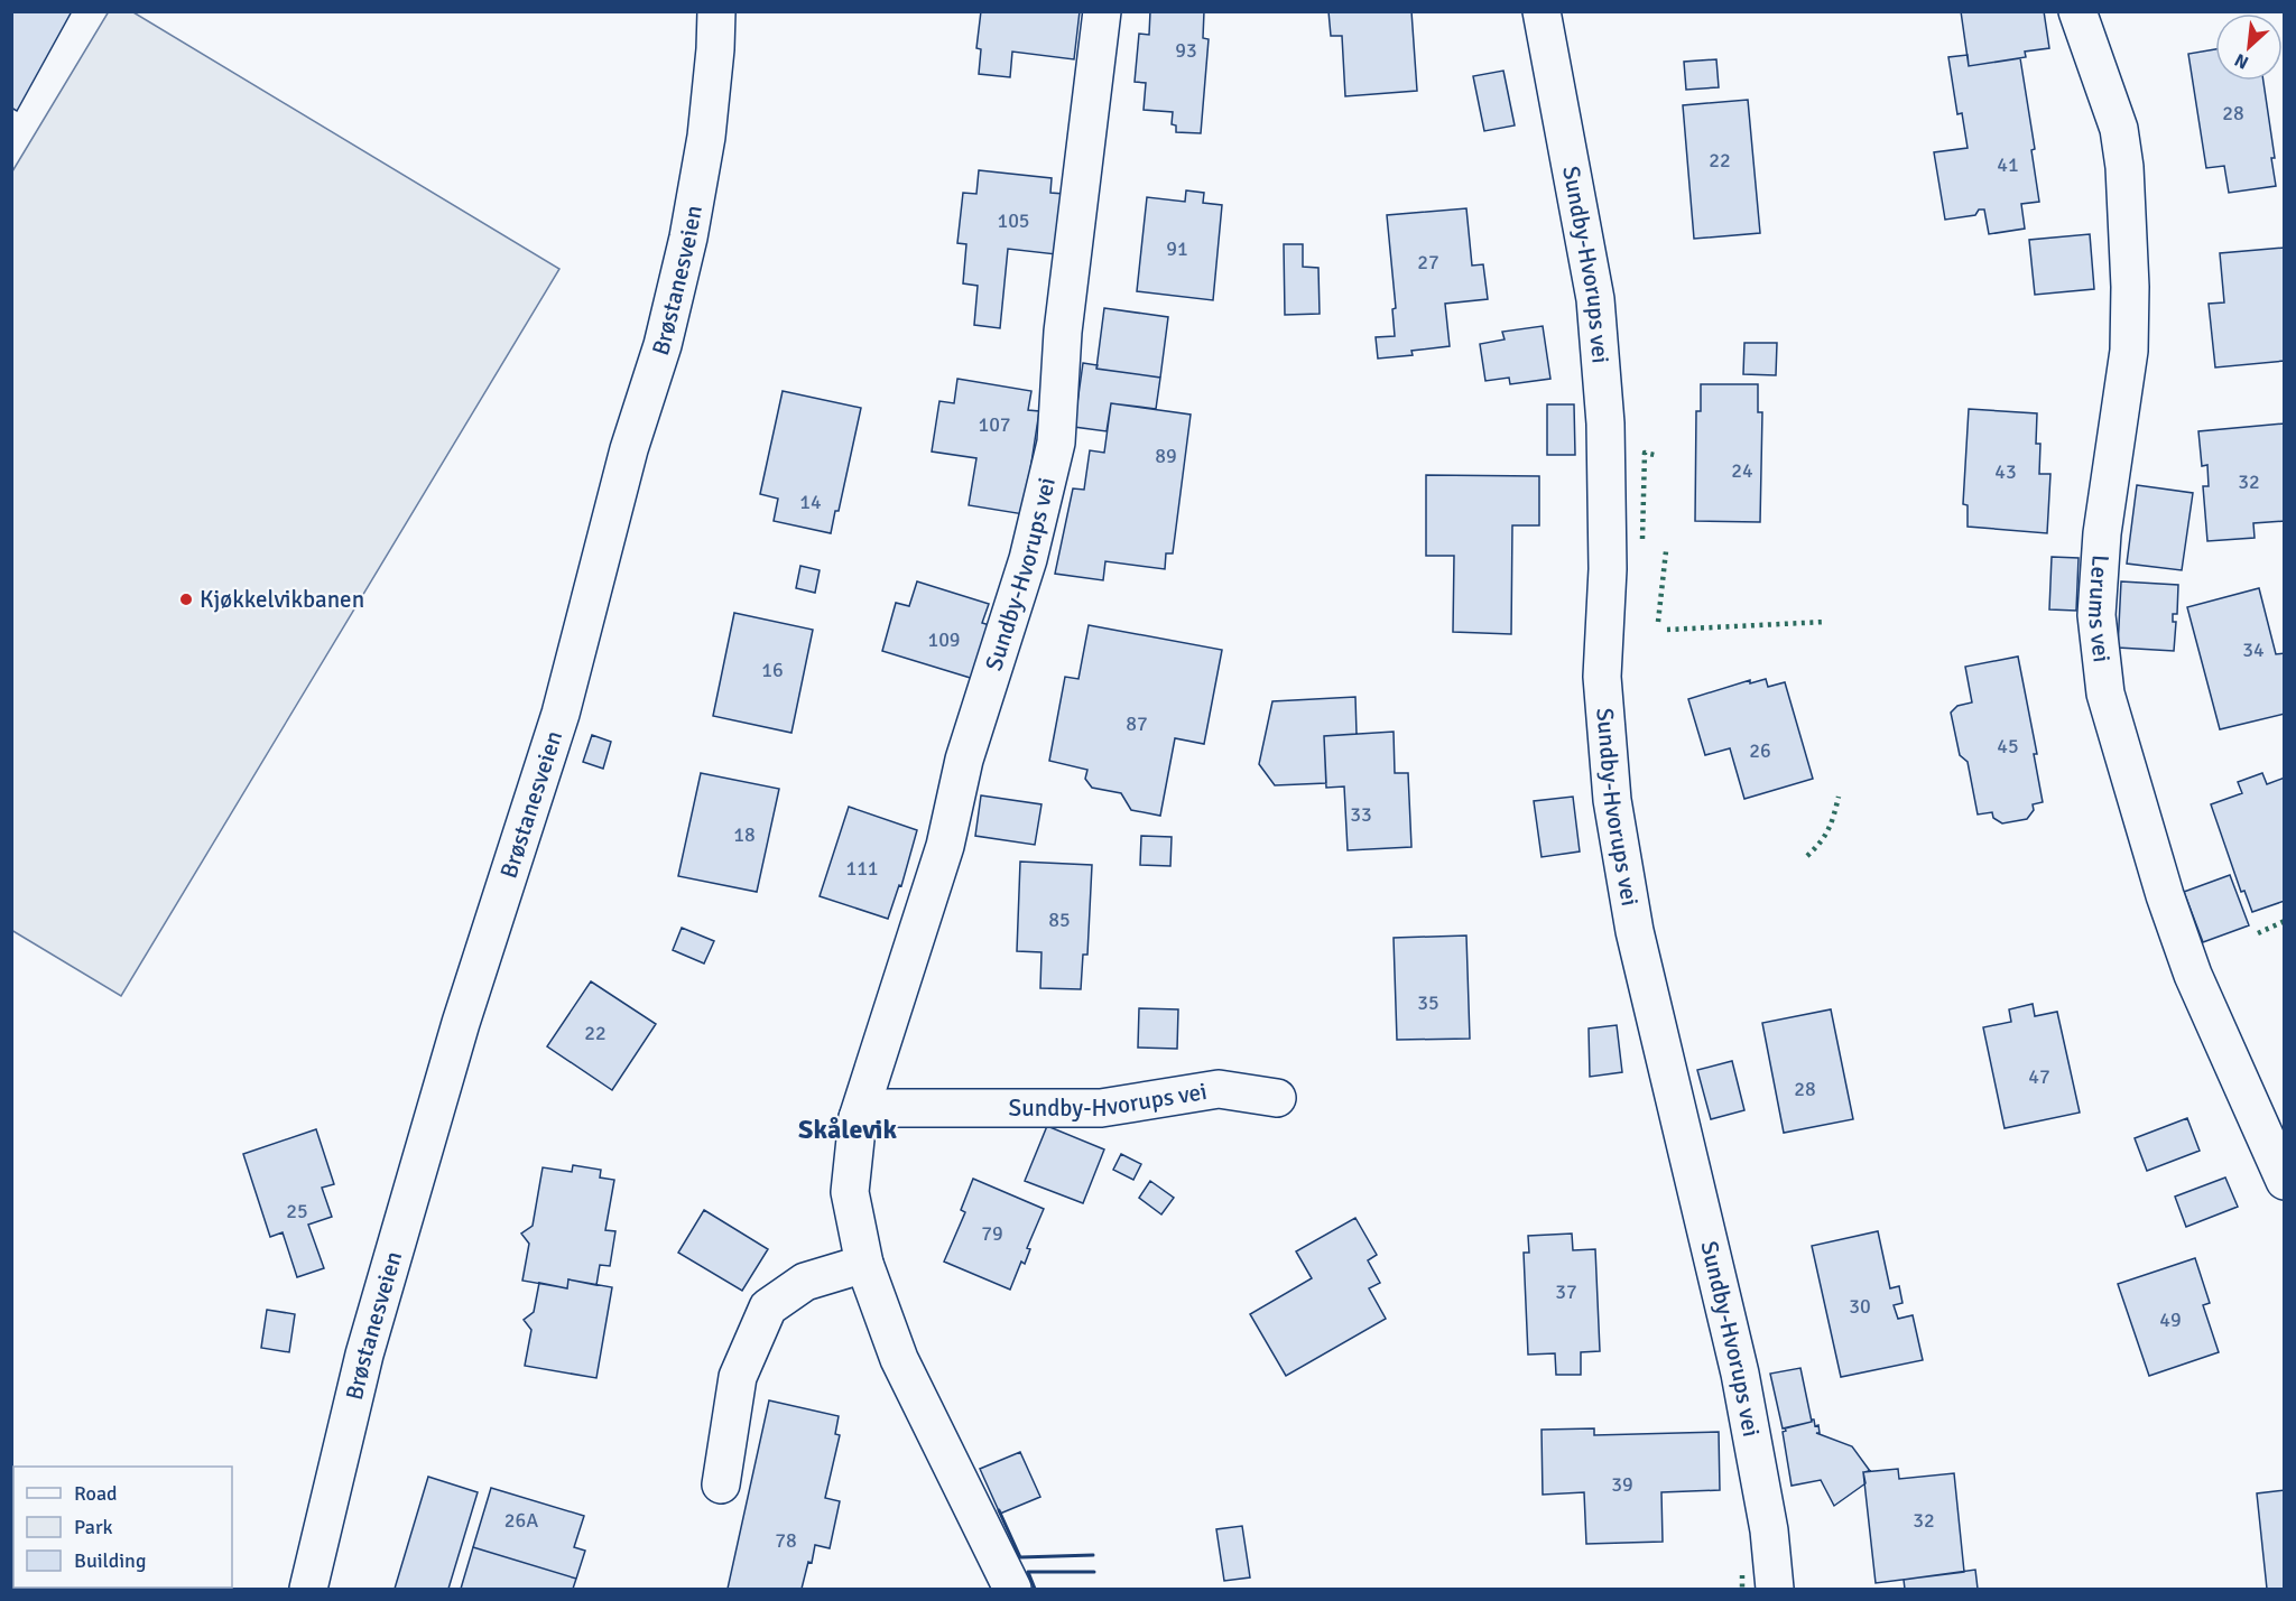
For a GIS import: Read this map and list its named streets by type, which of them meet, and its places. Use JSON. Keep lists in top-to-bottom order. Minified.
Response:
{"streets":{"street":["Sundby-Hvorups vei","Brøstanesveien","Lerums vei"]},"districts":["Skålevik"],"places":["Kjøkkelvikbanen"],"house_numbers":["93","28","22","41","105","91","27","107","89","24","43","32","14","109","34","16","87","45","26","33","18","111","85","35","22","47","28","25","79","37","30","49","39","26A","32","78"],"legend":["Road","Park","Building"],"north":"bottom left"}
